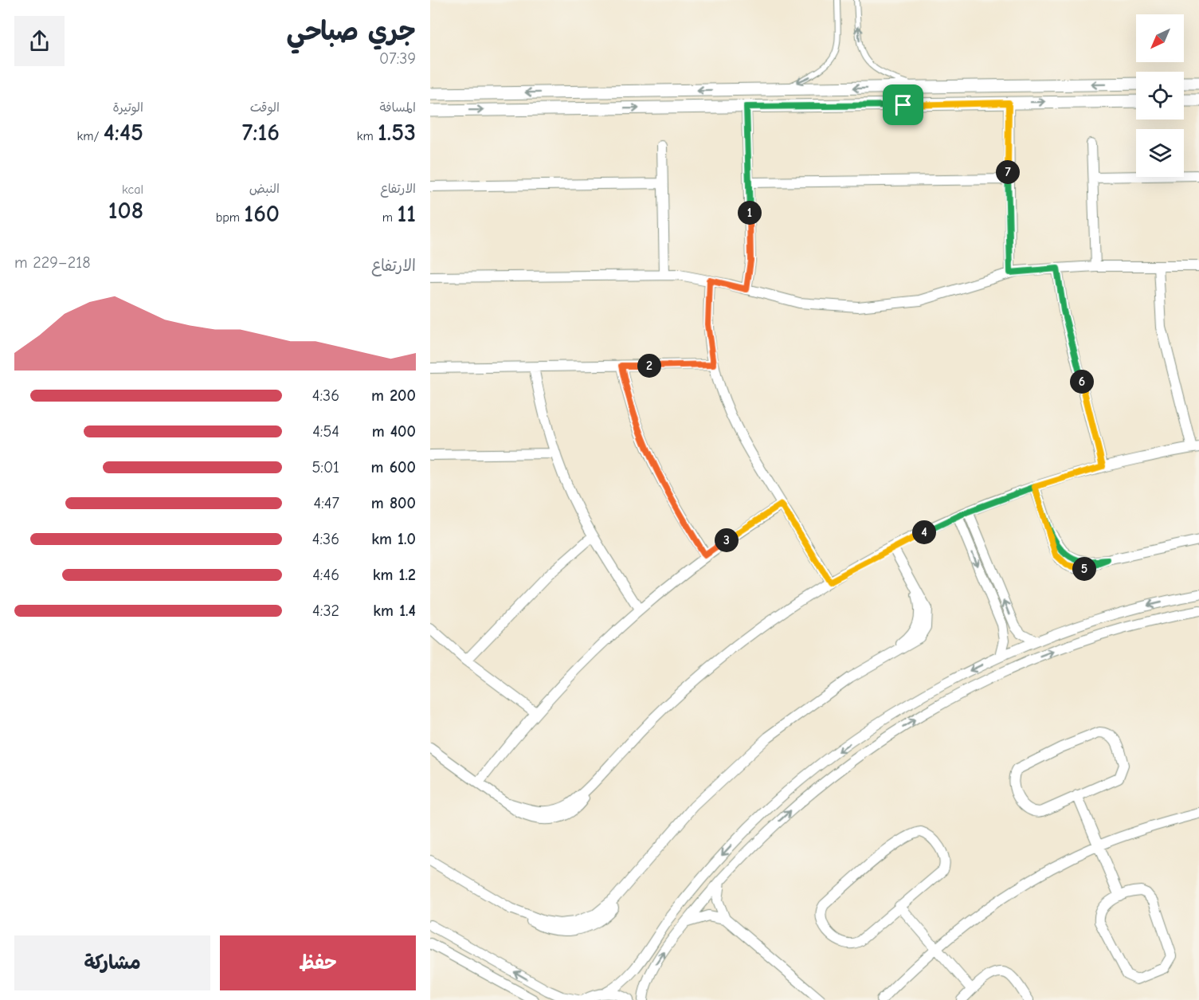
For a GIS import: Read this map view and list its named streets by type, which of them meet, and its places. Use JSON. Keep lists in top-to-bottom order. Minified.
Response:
{"north":"bottom left","page":{"heading":["جري صباحي","07:39"],"stats":[["المسافة","1.53 km"],["الوقت","7:16"],["الوتيرة","4:45 /km"],["الارتفاع","11 m"],["النبض","160 bpm"],["kcal","108"]],"pins":["7","1","2","6","4","3","5"],"chart":["الارتفاع","218–229 m"],"list":[{"name":"200 m","note":"4:36"},{"name":"400 m","note":"4:54"},{"name":"600 m","note":"5:01"},{"name":"800 m","note":"4:47"},{"name":"1.0 km","note":"4:36"},{"name":"1.2 km","note":"4:46"},{"name":"1.4 km","note":"4:32"}],"buttons":["حفظ","مشاركة"]}}
